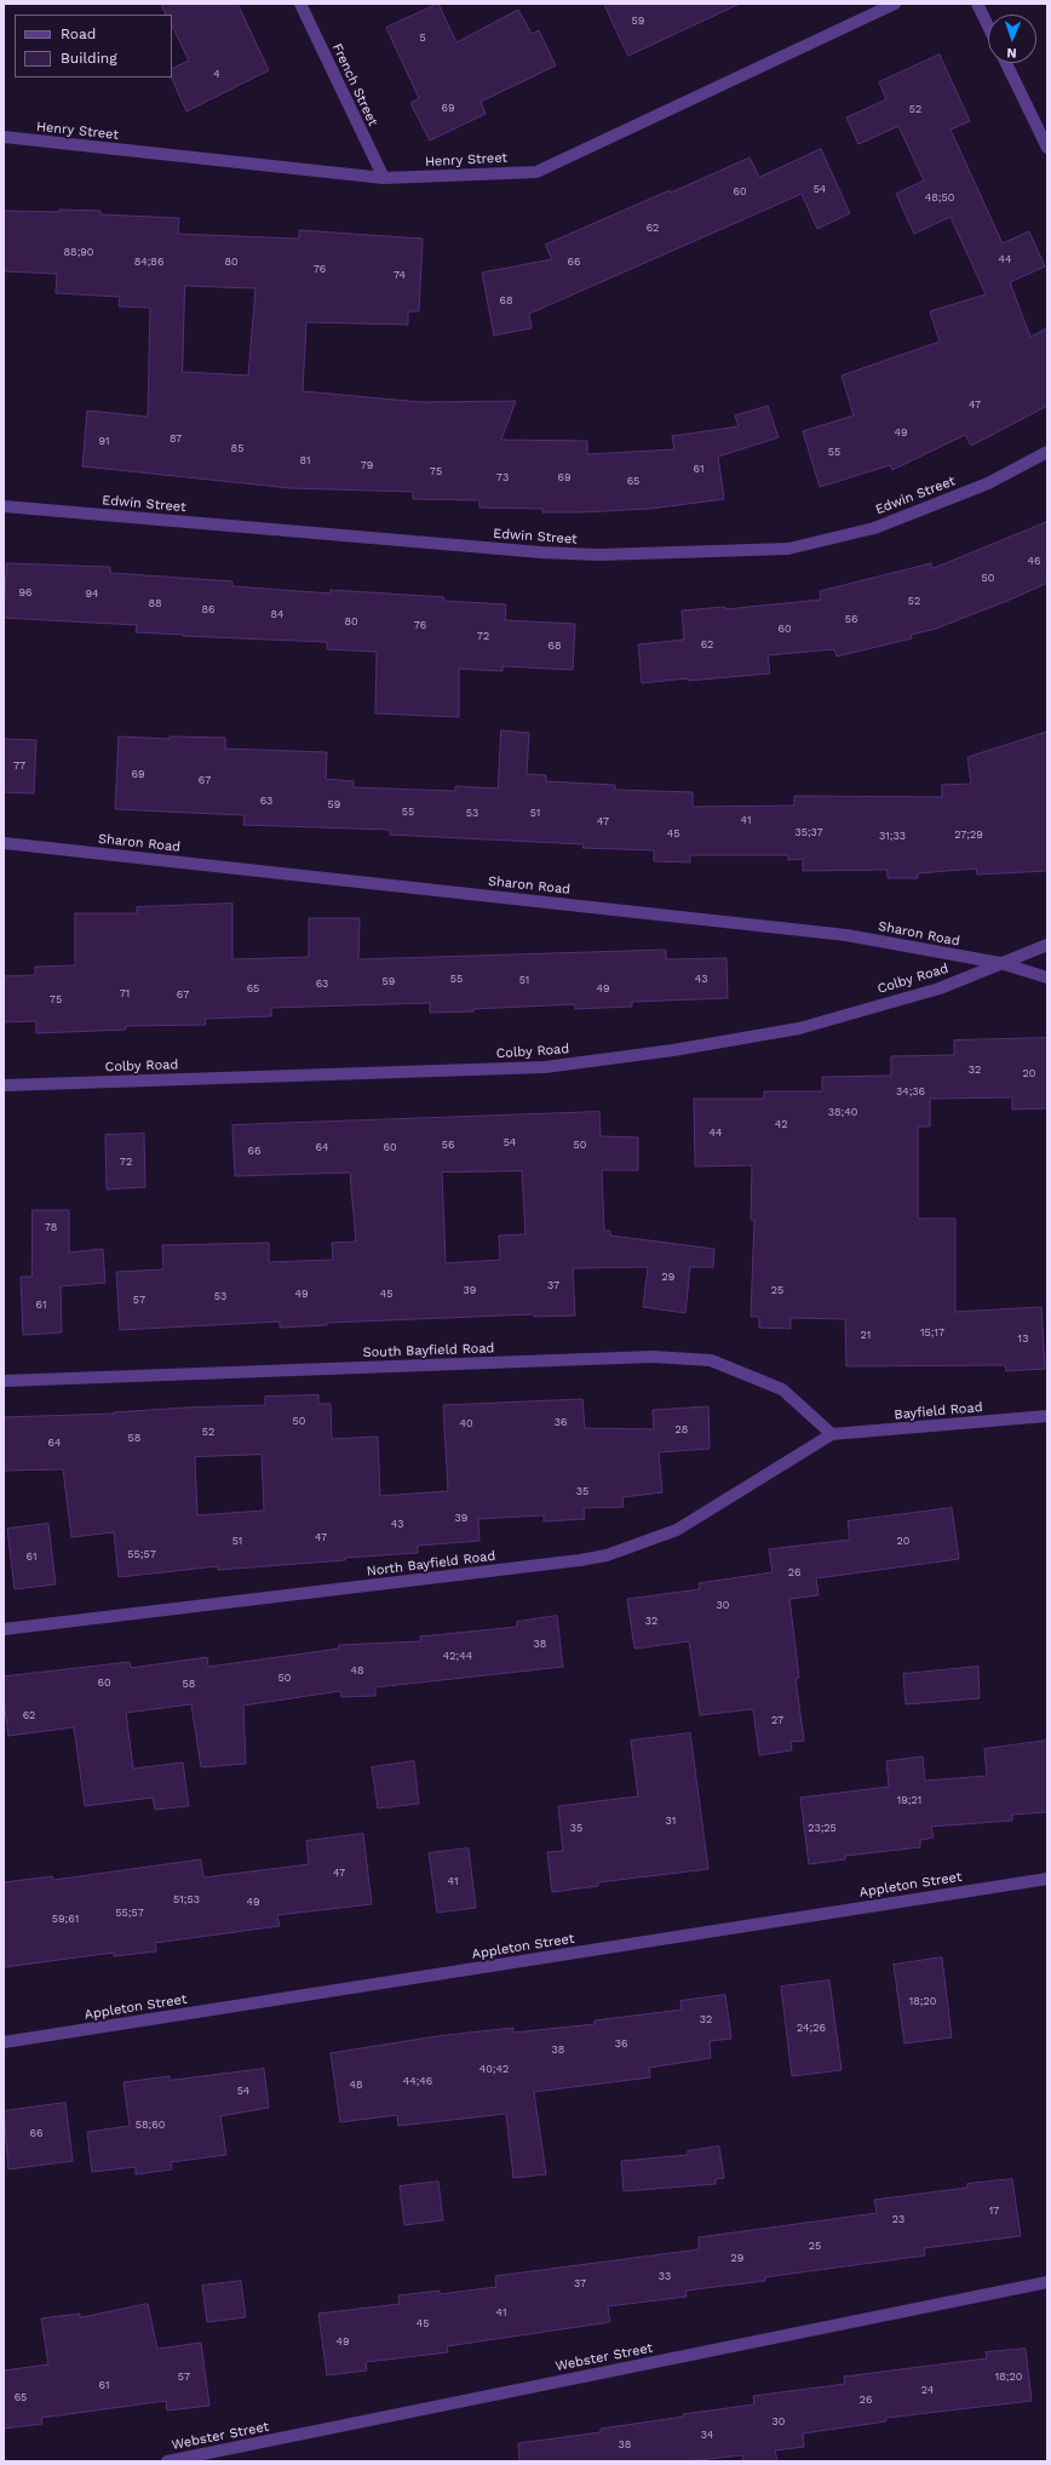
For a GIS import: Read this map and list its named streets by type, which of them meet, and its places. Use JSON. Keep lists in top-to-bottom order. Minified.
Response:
{"streets":{"street":["French Street","Henry Street","Edwin Street","Sharon Road","Colby Road","South Bayfield Road","Bayfield Road","North Bayfield Road","Appleton Street","Webster Street"]},"crossings":[["French Street","Henry Street"],["Sharon Road","Colby Road"],["South Bayfield Road","Bayfield Road"],["South Bayfield Road","North Bayfield Road"],["Bayfield Road","North Bayfield Road"]],"house_numbers":["59","5","4","69","52","54","60","48;50","62","88;90","44","84;86","80","66","76","74","68","47","49","87","91","85","55","81","79","61","75","73","69","65","46","50","96","94","52","88","86","84","56","80","76","60","72","62","68","77","69","67","63","59","55","53","51","41","47","35;37","45","27;29","31;33","55","43","51","59","63","65","49","71","67","75","32","20","34;36","38;40","42","44","54","56","50","64","60","66","72","78","29","37","39","25","49","45","53","57","61","15;17","21","13","50","36","40","28","52","58","64","35","39","43","47","51","20","55;57","61","26","30","32","38","42;44","48","50","60","58","62","27","19;21","31","35","23;25","47","41","51;53","49","55;57","59;61","18;20","32","24;26","36","38","40;42","44;46","48","54","58;60","66","17","23","25","29","33","37","41","45","49","57","18;20","61","24","65","26","30","34","38"],"legend":["Road","Building"],"north":"bottom"}
